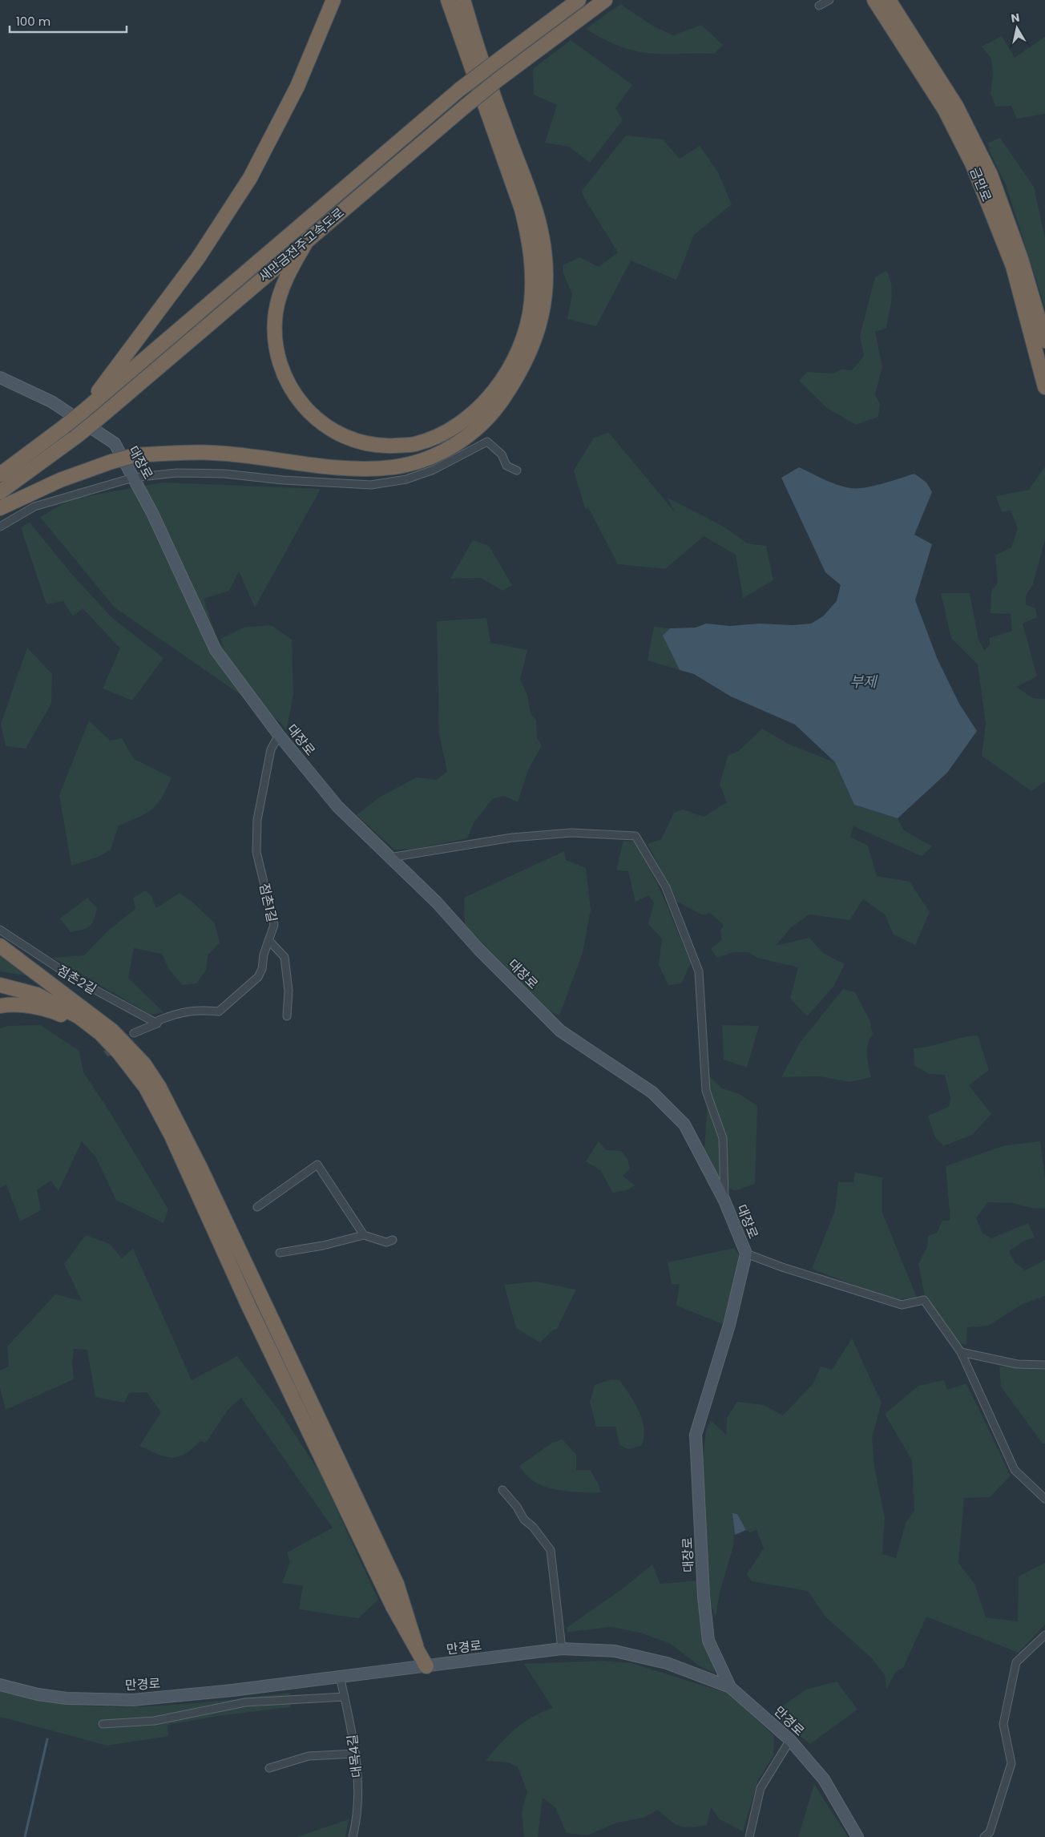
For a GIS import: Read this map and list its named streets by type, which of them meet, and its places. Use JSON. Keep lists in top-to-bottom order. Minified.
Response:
{"streets":{"highway":["금만로","새만금전주고속도로"],"street":["대장로","점촌1길","점촌2길","만경로","대목4길"]},"crossings":[["대장로","점촌1길"],["대장로","만경로"],["점촌1길","점촌2길"],["만경로","대목4길"]],"water":["부제"],"scale_bar":"100 m","north":"top"}
